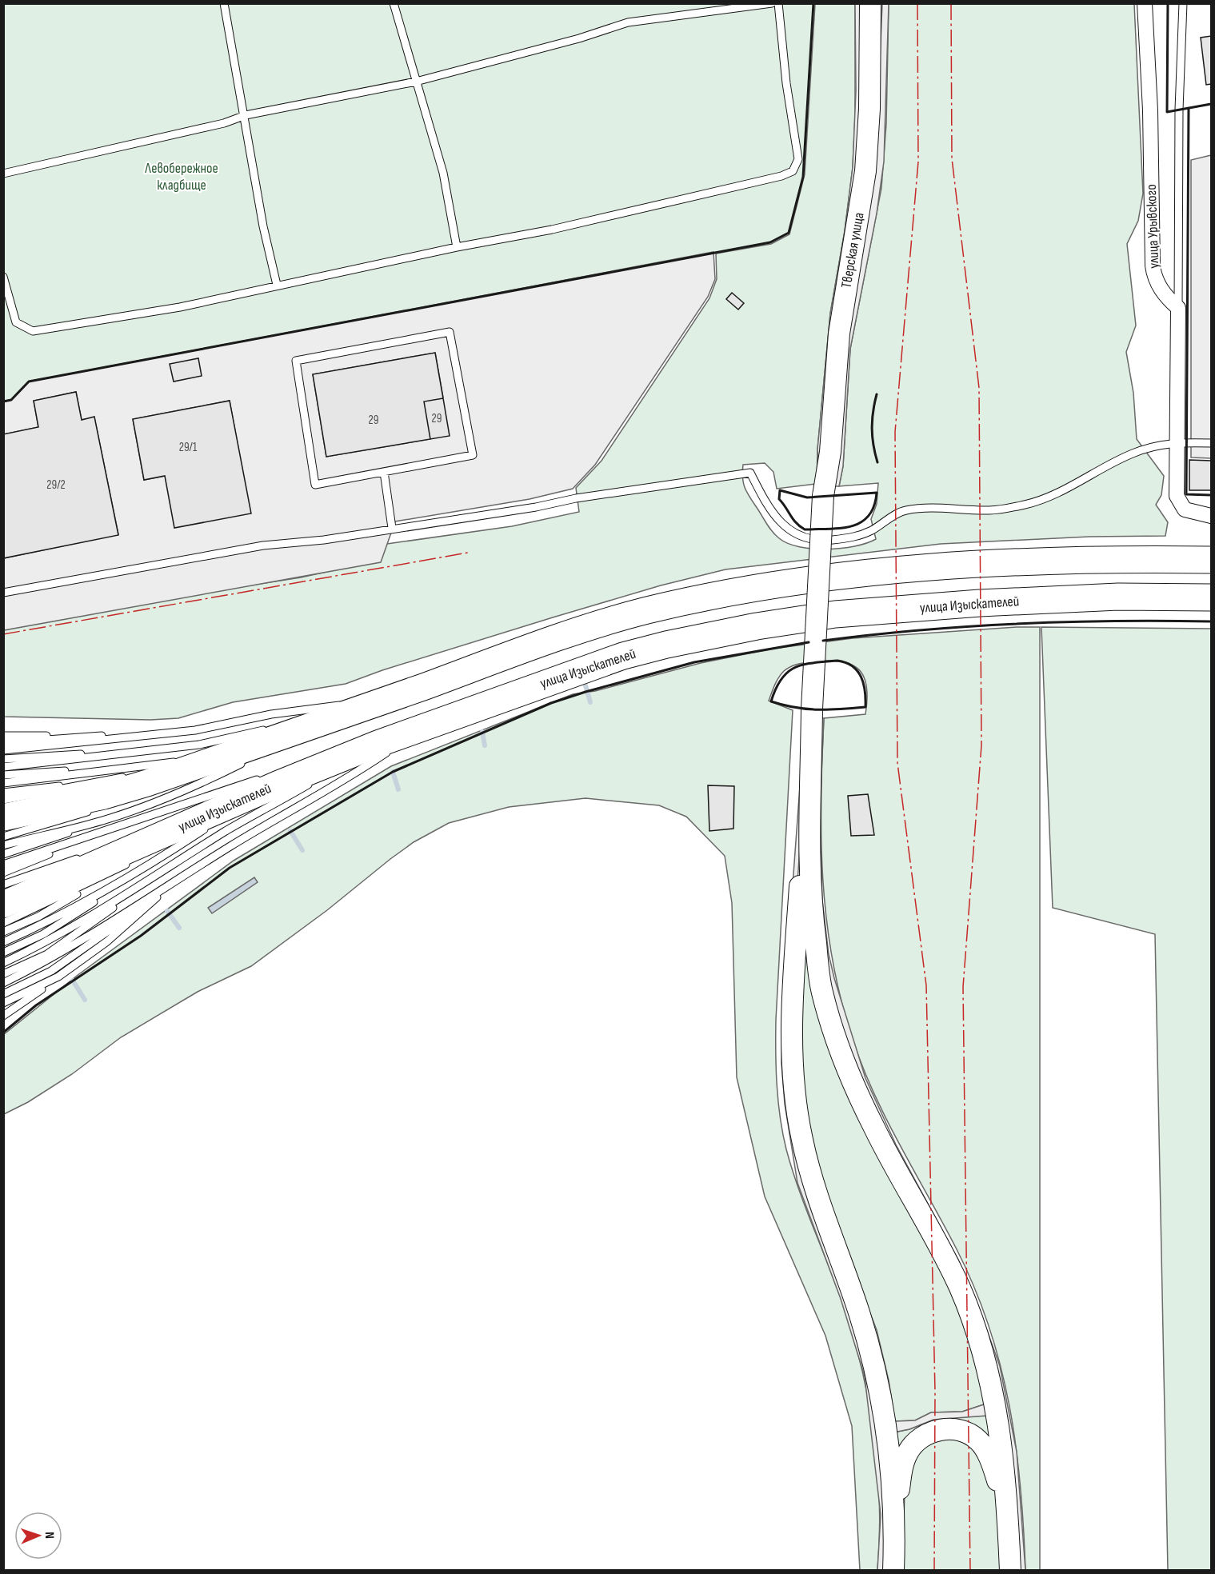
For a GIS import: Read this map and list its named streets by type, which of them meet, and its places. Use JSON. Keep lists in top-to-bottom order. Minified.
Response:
{"streets":{"highway":["улица Изыскателей"],"street":["улица Урывского","Тверская улица"]},"parks":["Левобережное кладбище"],"house_numbers":["29","29","29/1","29/2"],"north":"right"}
